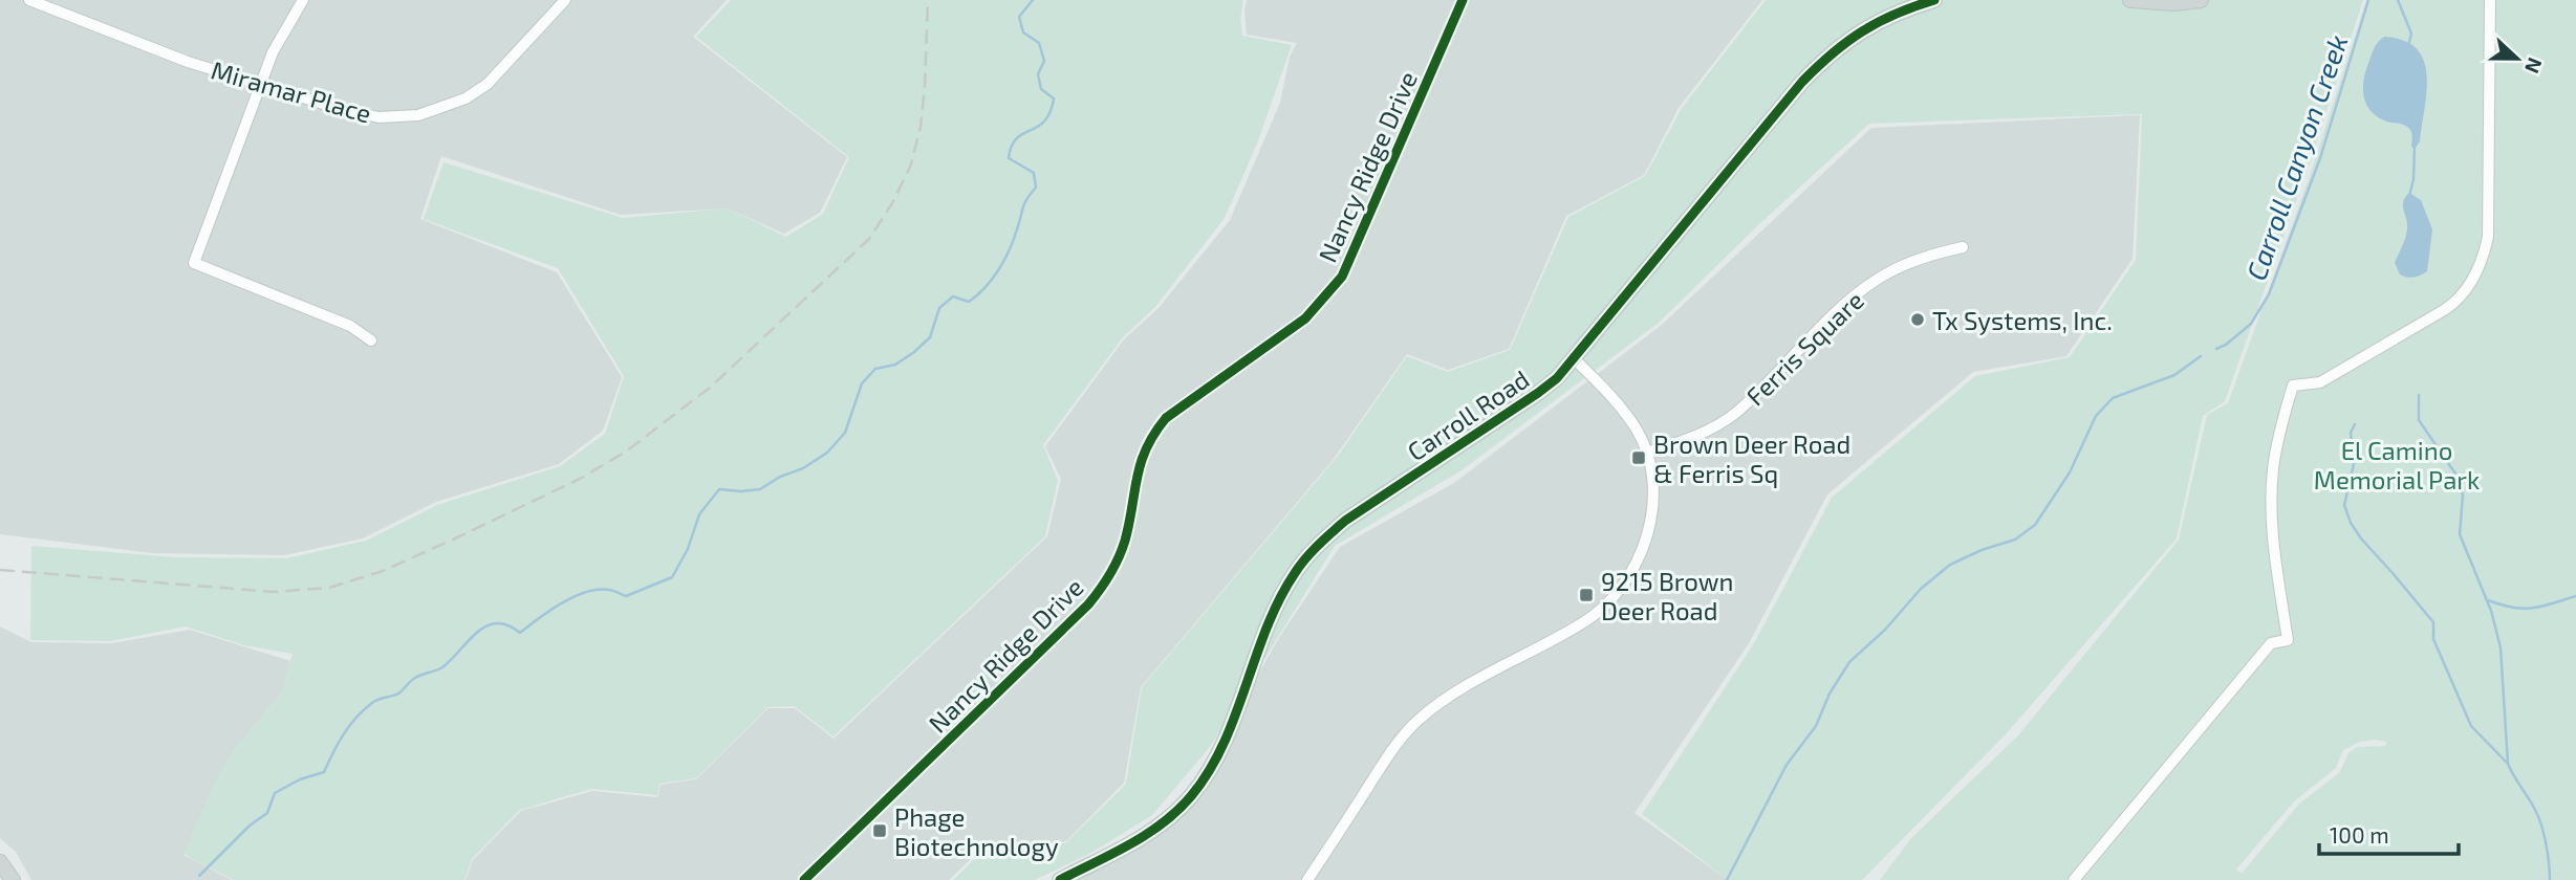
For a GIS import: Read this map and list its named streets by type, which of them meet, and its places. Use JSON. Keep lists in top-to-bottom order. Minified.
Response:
{"streets":{"main road":["Carroll Road"],"street":["Miramar Place","Nancy Ridge Drive","Ferris Square"]},"water":["Carroll Canyon Creek"],"parks":["El Camino Memorial Park"],"places":{"other":["Tx Systems, Inc."],"transit":["Brown Deer Road & Ferris Sq","9215 Brown Deer Road","Phage Biotechnology"]},"scale_bar":"100 m","north":"right"}
